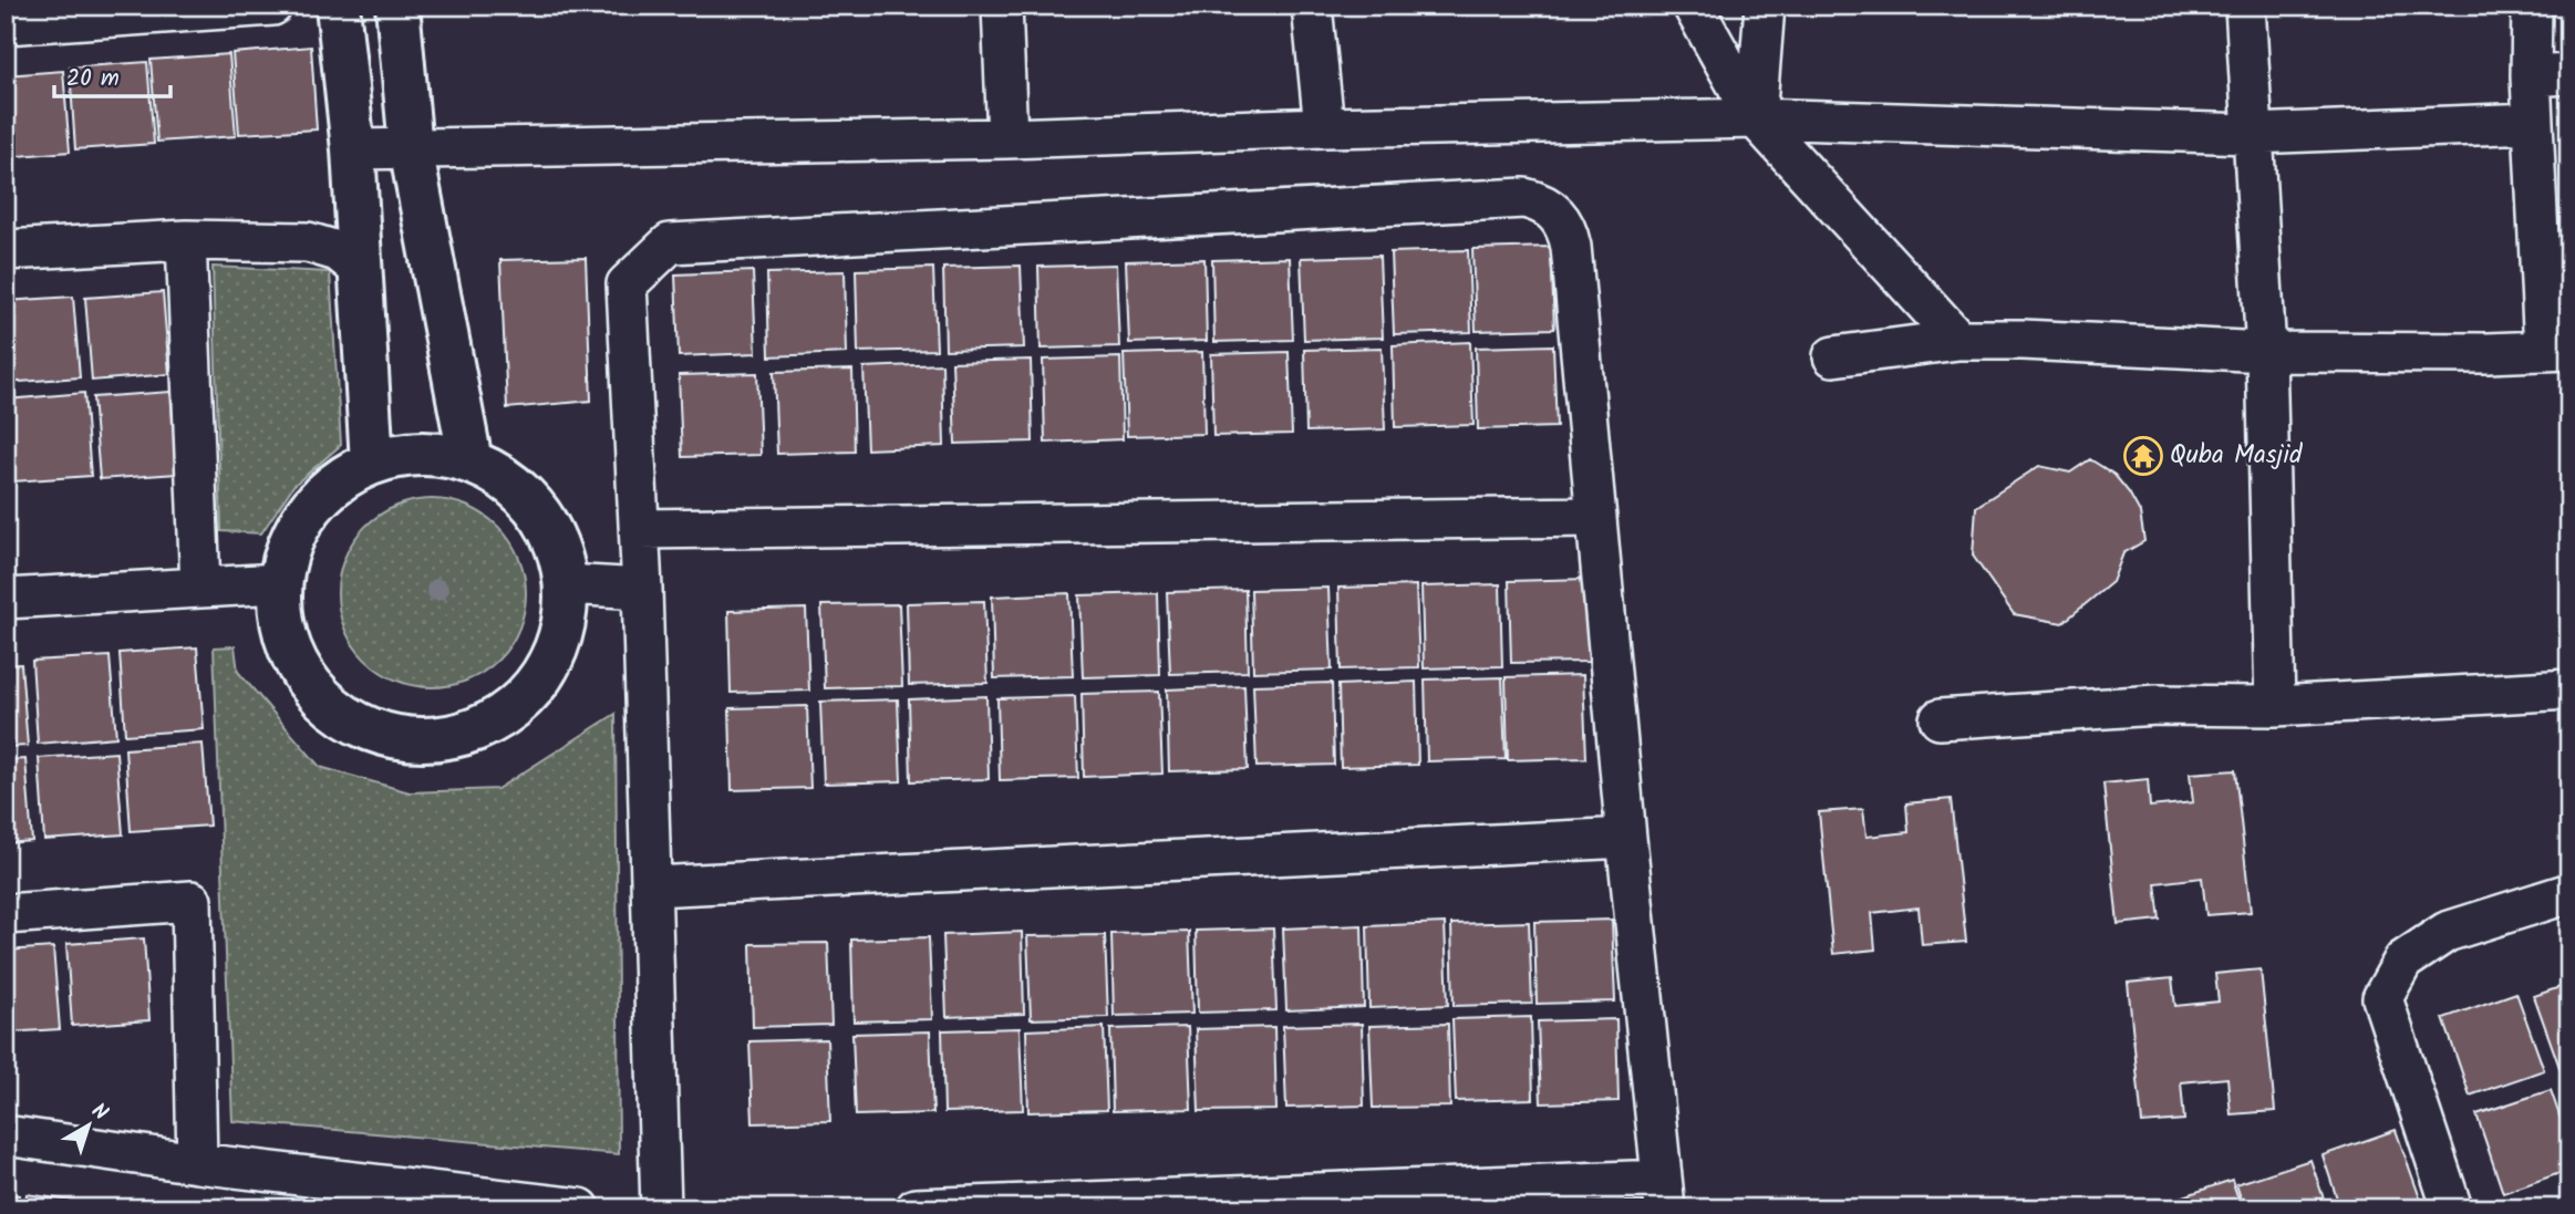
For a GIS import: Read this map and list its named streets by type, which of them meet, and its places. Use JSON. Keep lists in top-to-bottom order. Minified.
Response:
{"places":{"temple":["Quba Masjid"]},"scale_bar":"20 m","north":"top right"}
